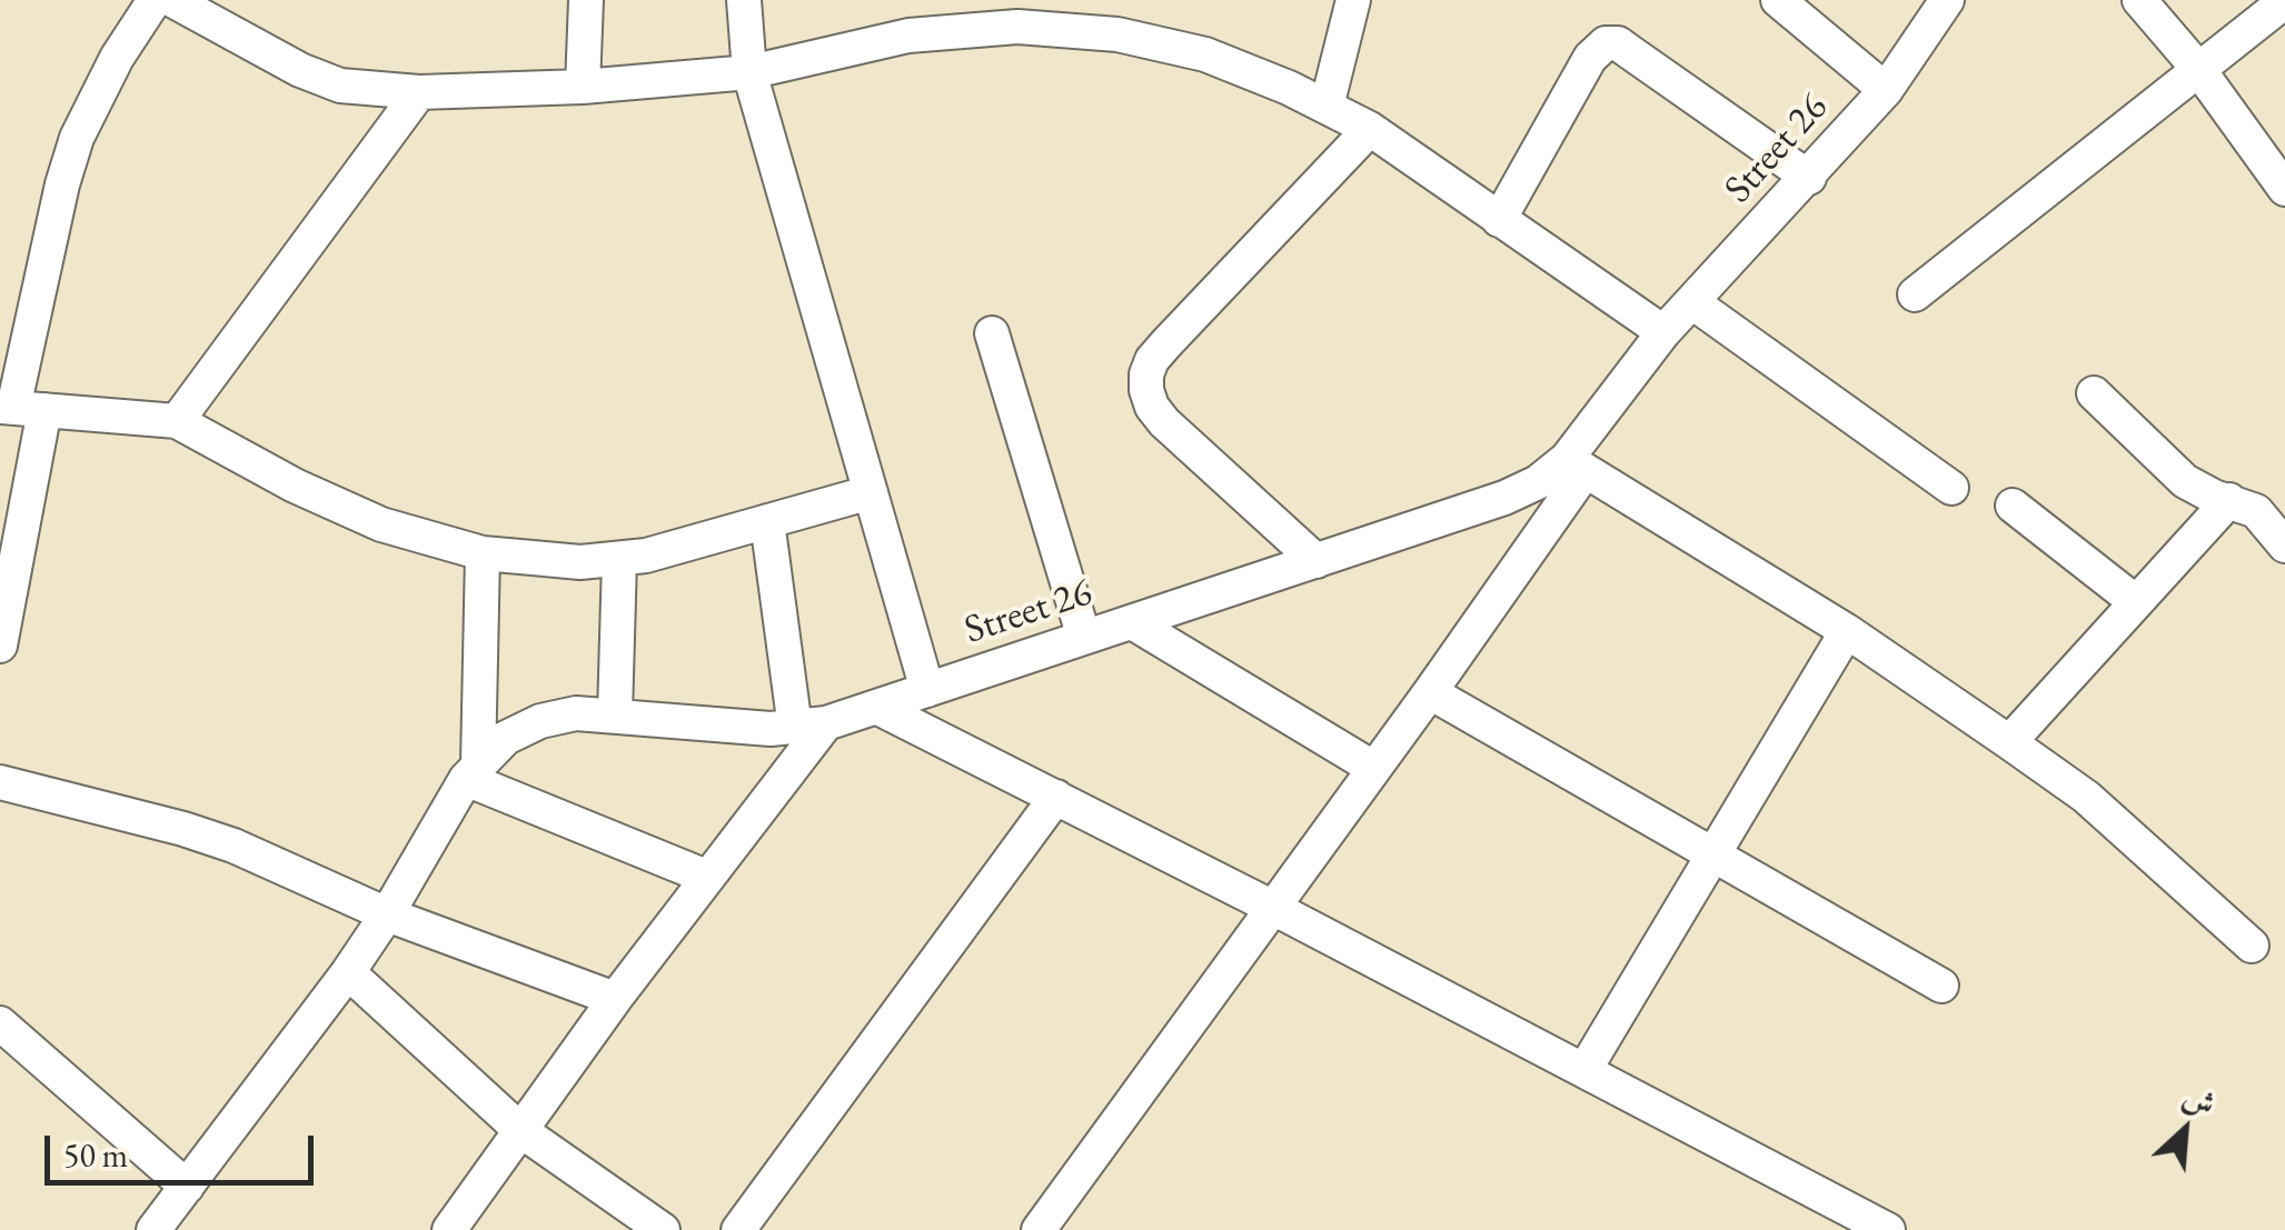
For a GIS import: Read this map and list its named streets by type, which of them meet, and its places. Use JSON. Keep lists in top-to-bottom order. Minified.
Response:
{"streets":{"street":["Street 26"]},"scale_bar":"50 m","north":"top right"}
